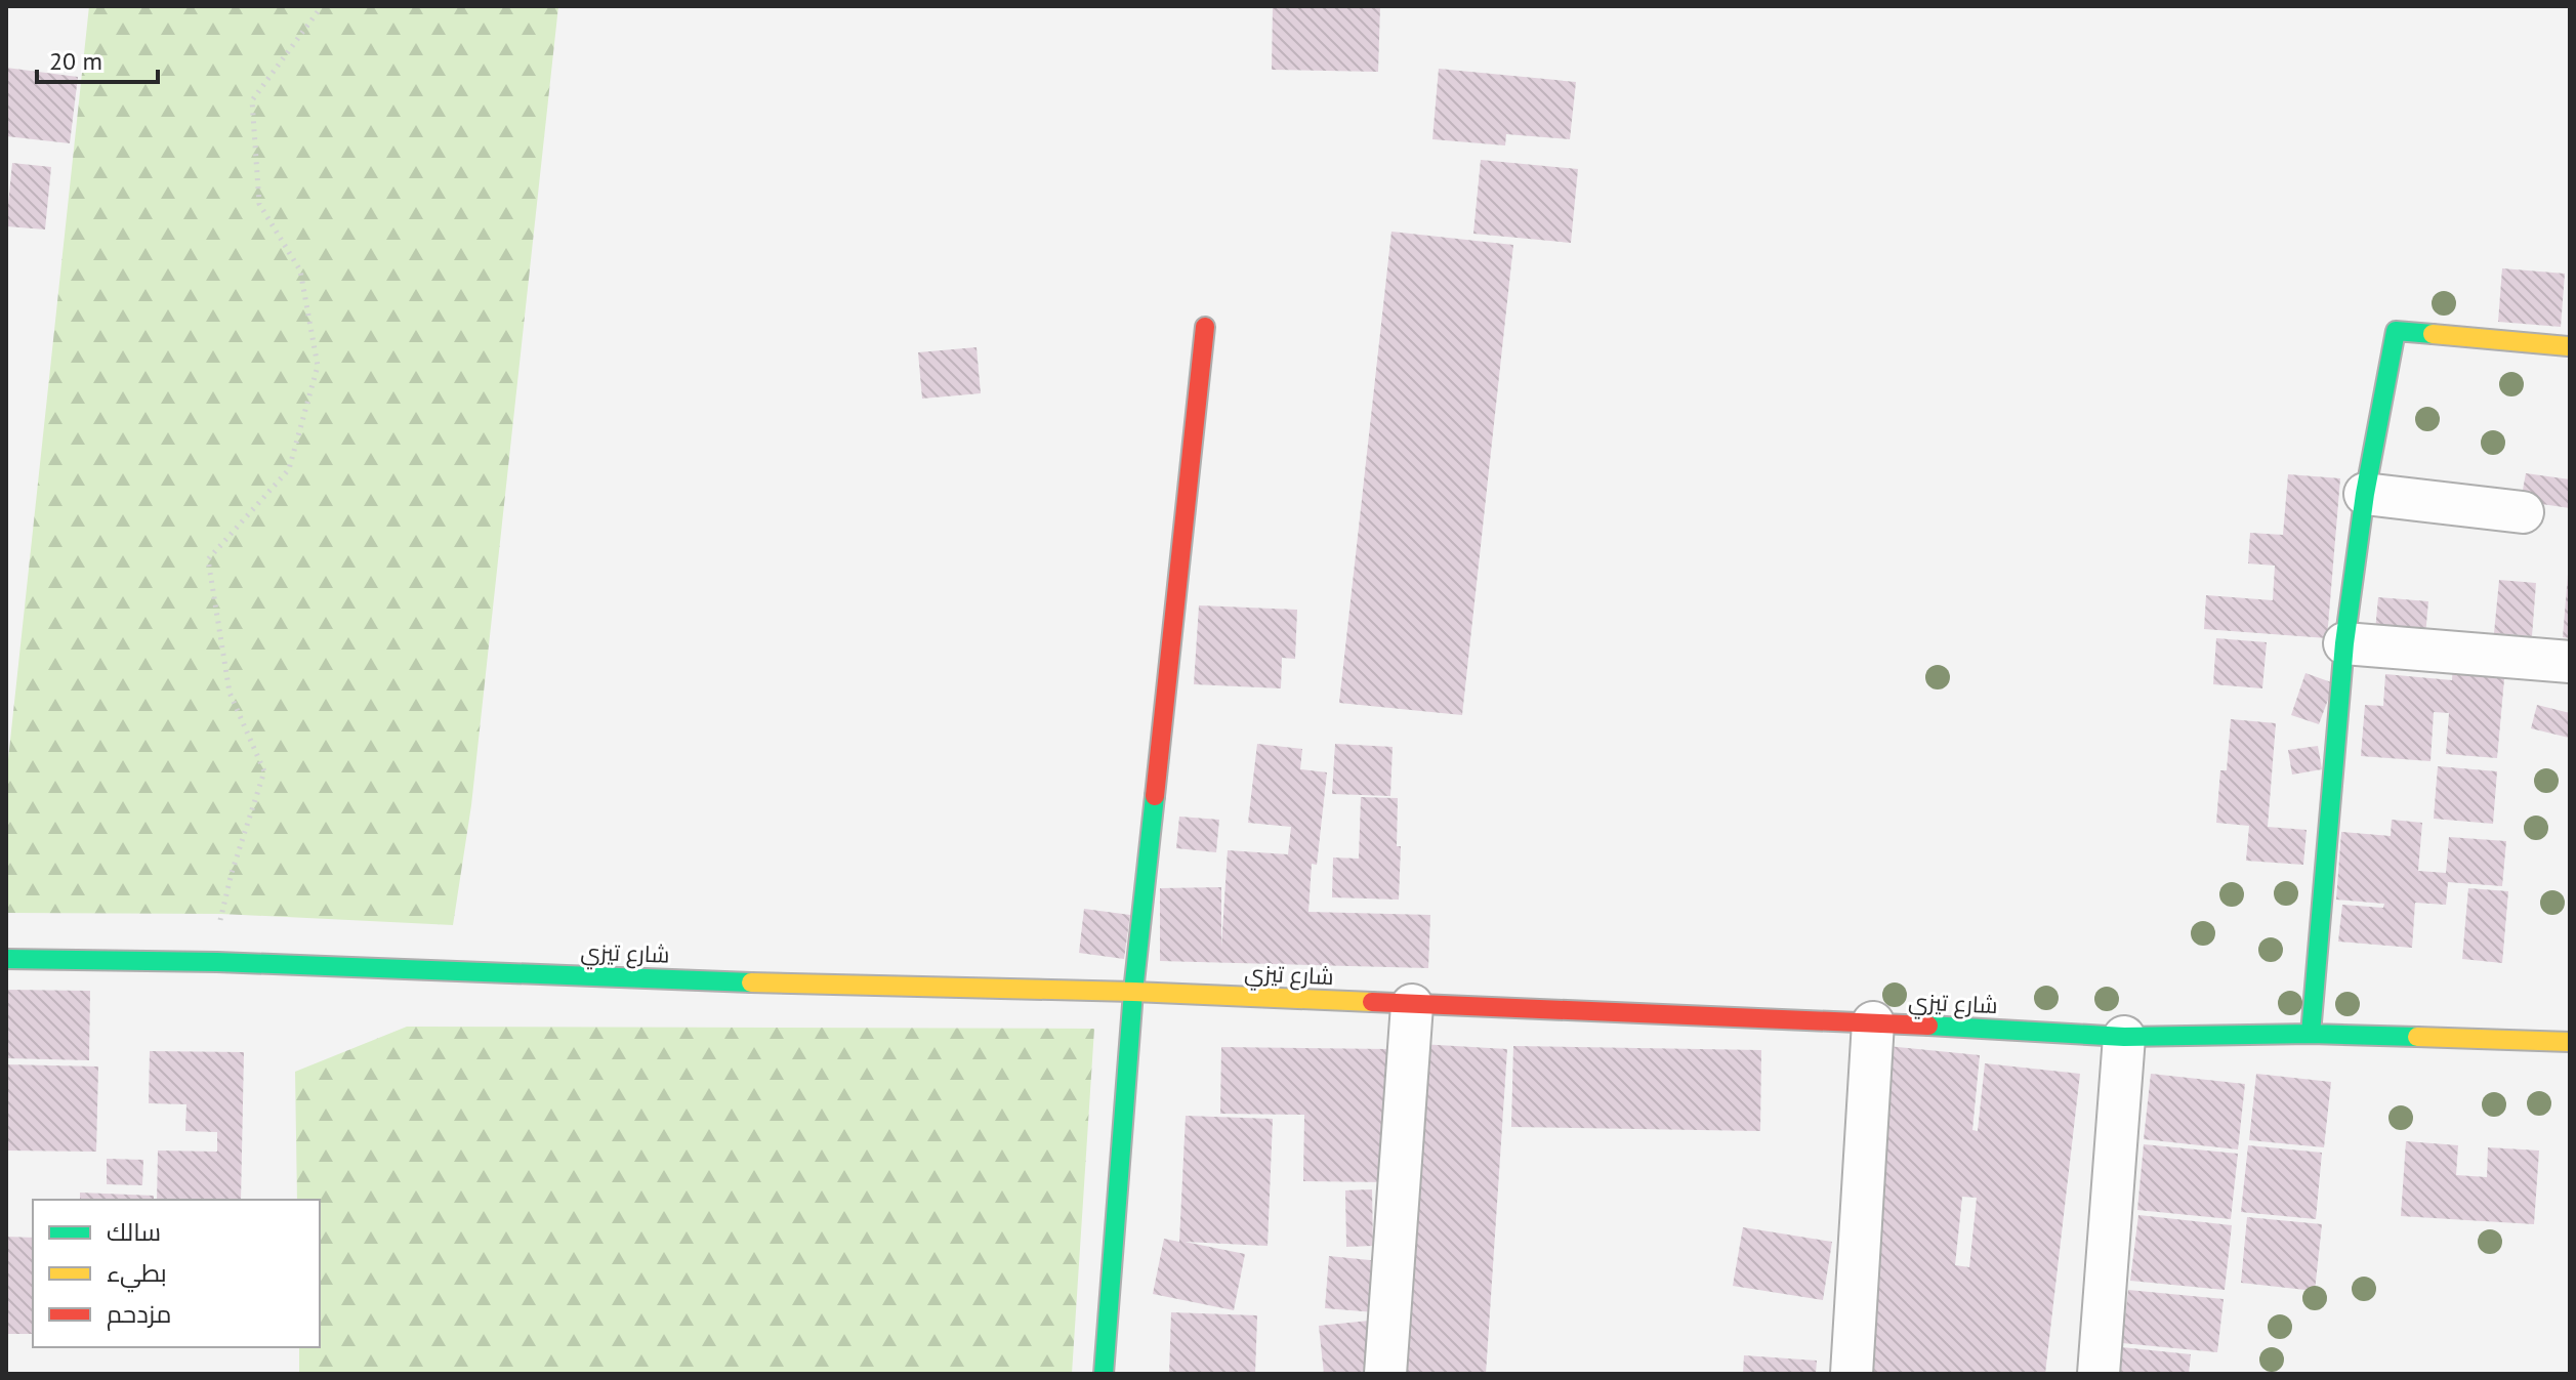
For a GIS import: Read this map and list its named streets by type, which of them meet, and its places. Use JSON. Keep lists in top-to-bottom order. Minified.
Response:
{"streets":{"street":["شارع تيزي"]},"legend":["سالك","بطيء","مزدحم"],"scale_bar":"20 m"}
